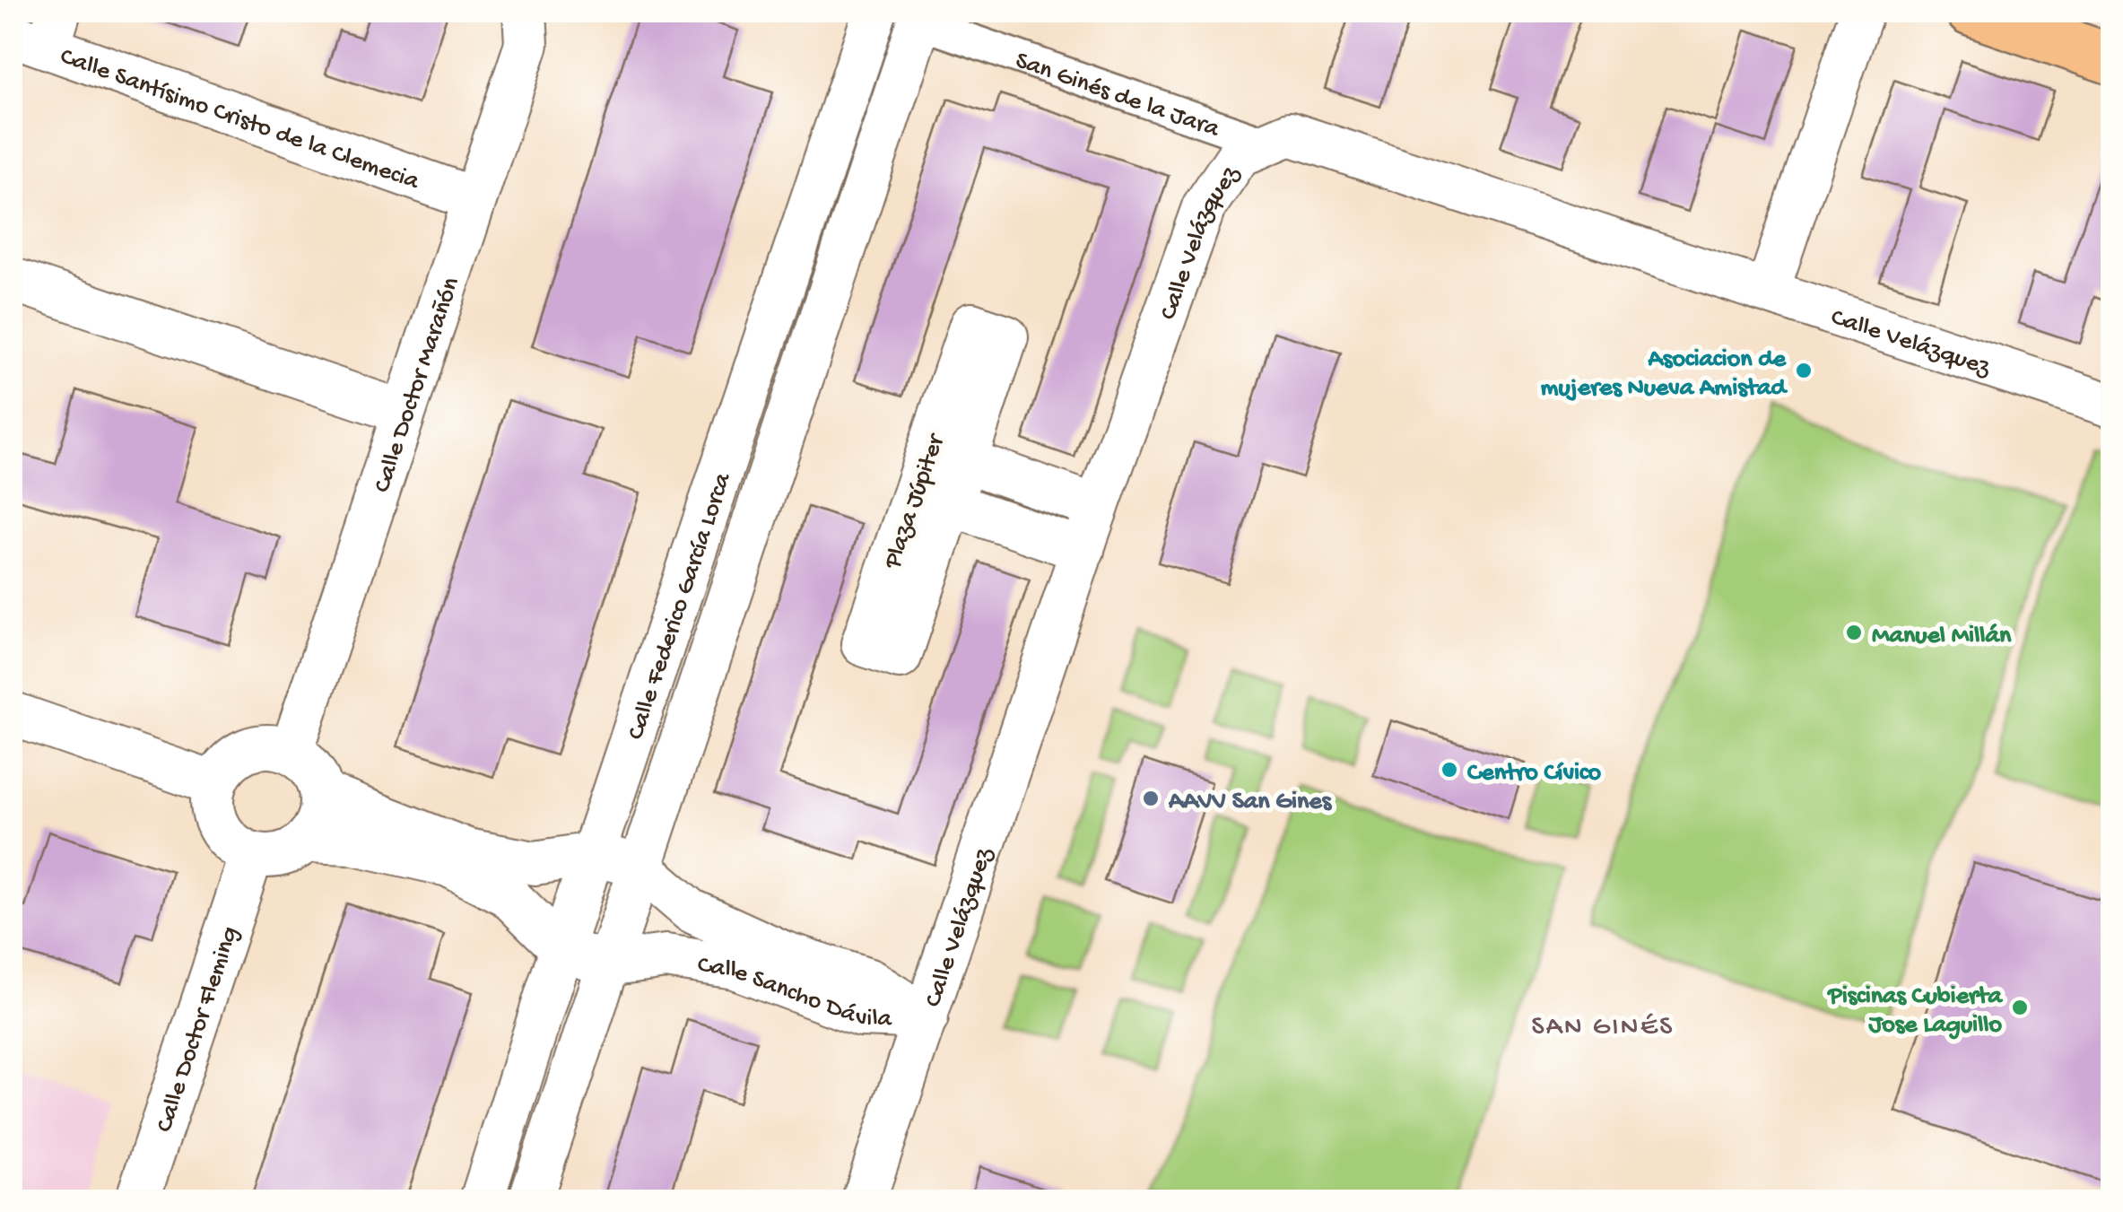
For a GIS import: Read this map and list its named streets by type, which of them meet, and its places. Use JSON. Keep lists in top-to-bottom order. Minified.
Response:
{"streets":{"street":["San Ginés de la Jara","Calle Santísimo Cristo de la Clemecia","Calle Velázquez","Calle Doctor Marañón","Plaza Júpiter","Calle Federico García Lorca","Calle Sancho Dávila","Calle Doctor Fleming"]},"crossings":[["San Ginés de la Jara","Calle Velázquez"],["San Ginés de la Jara","Calle Federico García Lorca"],["Calle Santísimo Cristo de la Clemecia","Calle Doctor Marañón"],["Calle Velázquez","Plaza Júpiter"],["Calle Velázquez","Calle Sancho Dávila"],["Calle Doctor Marañón","Calle Doctor Fleming"],["Calle Federico García Lorca","Calle Sancho Dávila"]],"districts":["SAN GINÉS"],"places":["Asociacion de mujeres Nueva Amistad","Manuel Millán","Centro Cívico","AAVV San Gines","Piscinas Cubierta Jose Laguillo"]}
